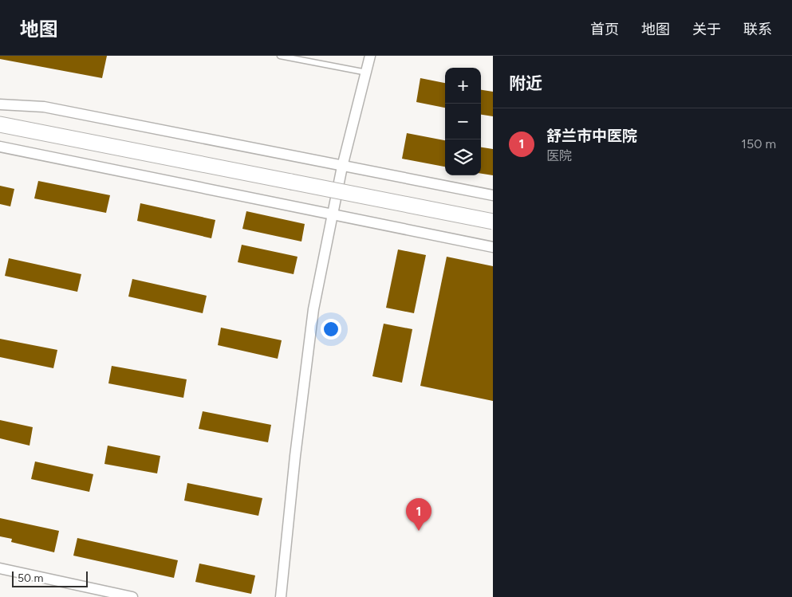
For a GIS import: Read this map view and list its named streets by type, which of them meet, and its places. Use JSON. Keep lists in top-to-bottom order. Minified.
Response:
{"scale_bar":"50 m","page":{"header":"地图","nav":["首页","地图","关于","联系"],"heading":"附近","map_buttons":["+","−"],"list":[{"mark":"1","name":"舒兰市中医院","note":"医院","value":"150 m"}],"pins":"1","scale":"50 m"}}
